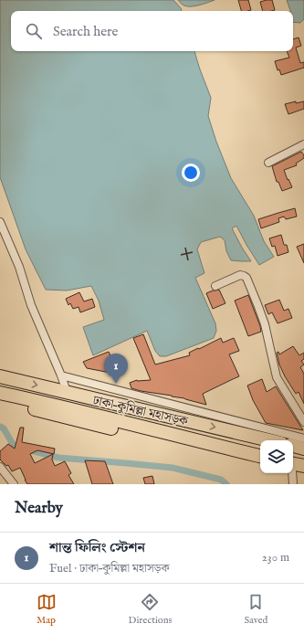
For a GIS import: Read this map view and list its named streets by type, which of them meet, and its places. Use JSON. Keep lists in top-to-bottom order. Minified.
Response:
{"streets":{"highway":["ঢাকা–কুমিল্লা মহাসড়ক"]},"page":{"search":"Search here","pins":"1","heading":"Nearby","list":[{"mark":"1","name":"শান্ত ফিলিং স্টেশন","note":"Fuel · ঢাকা–কুমিল্লা মহাসড়ক","value":"230 m"}],"nav":["Map","Directions","Saved"]}}
